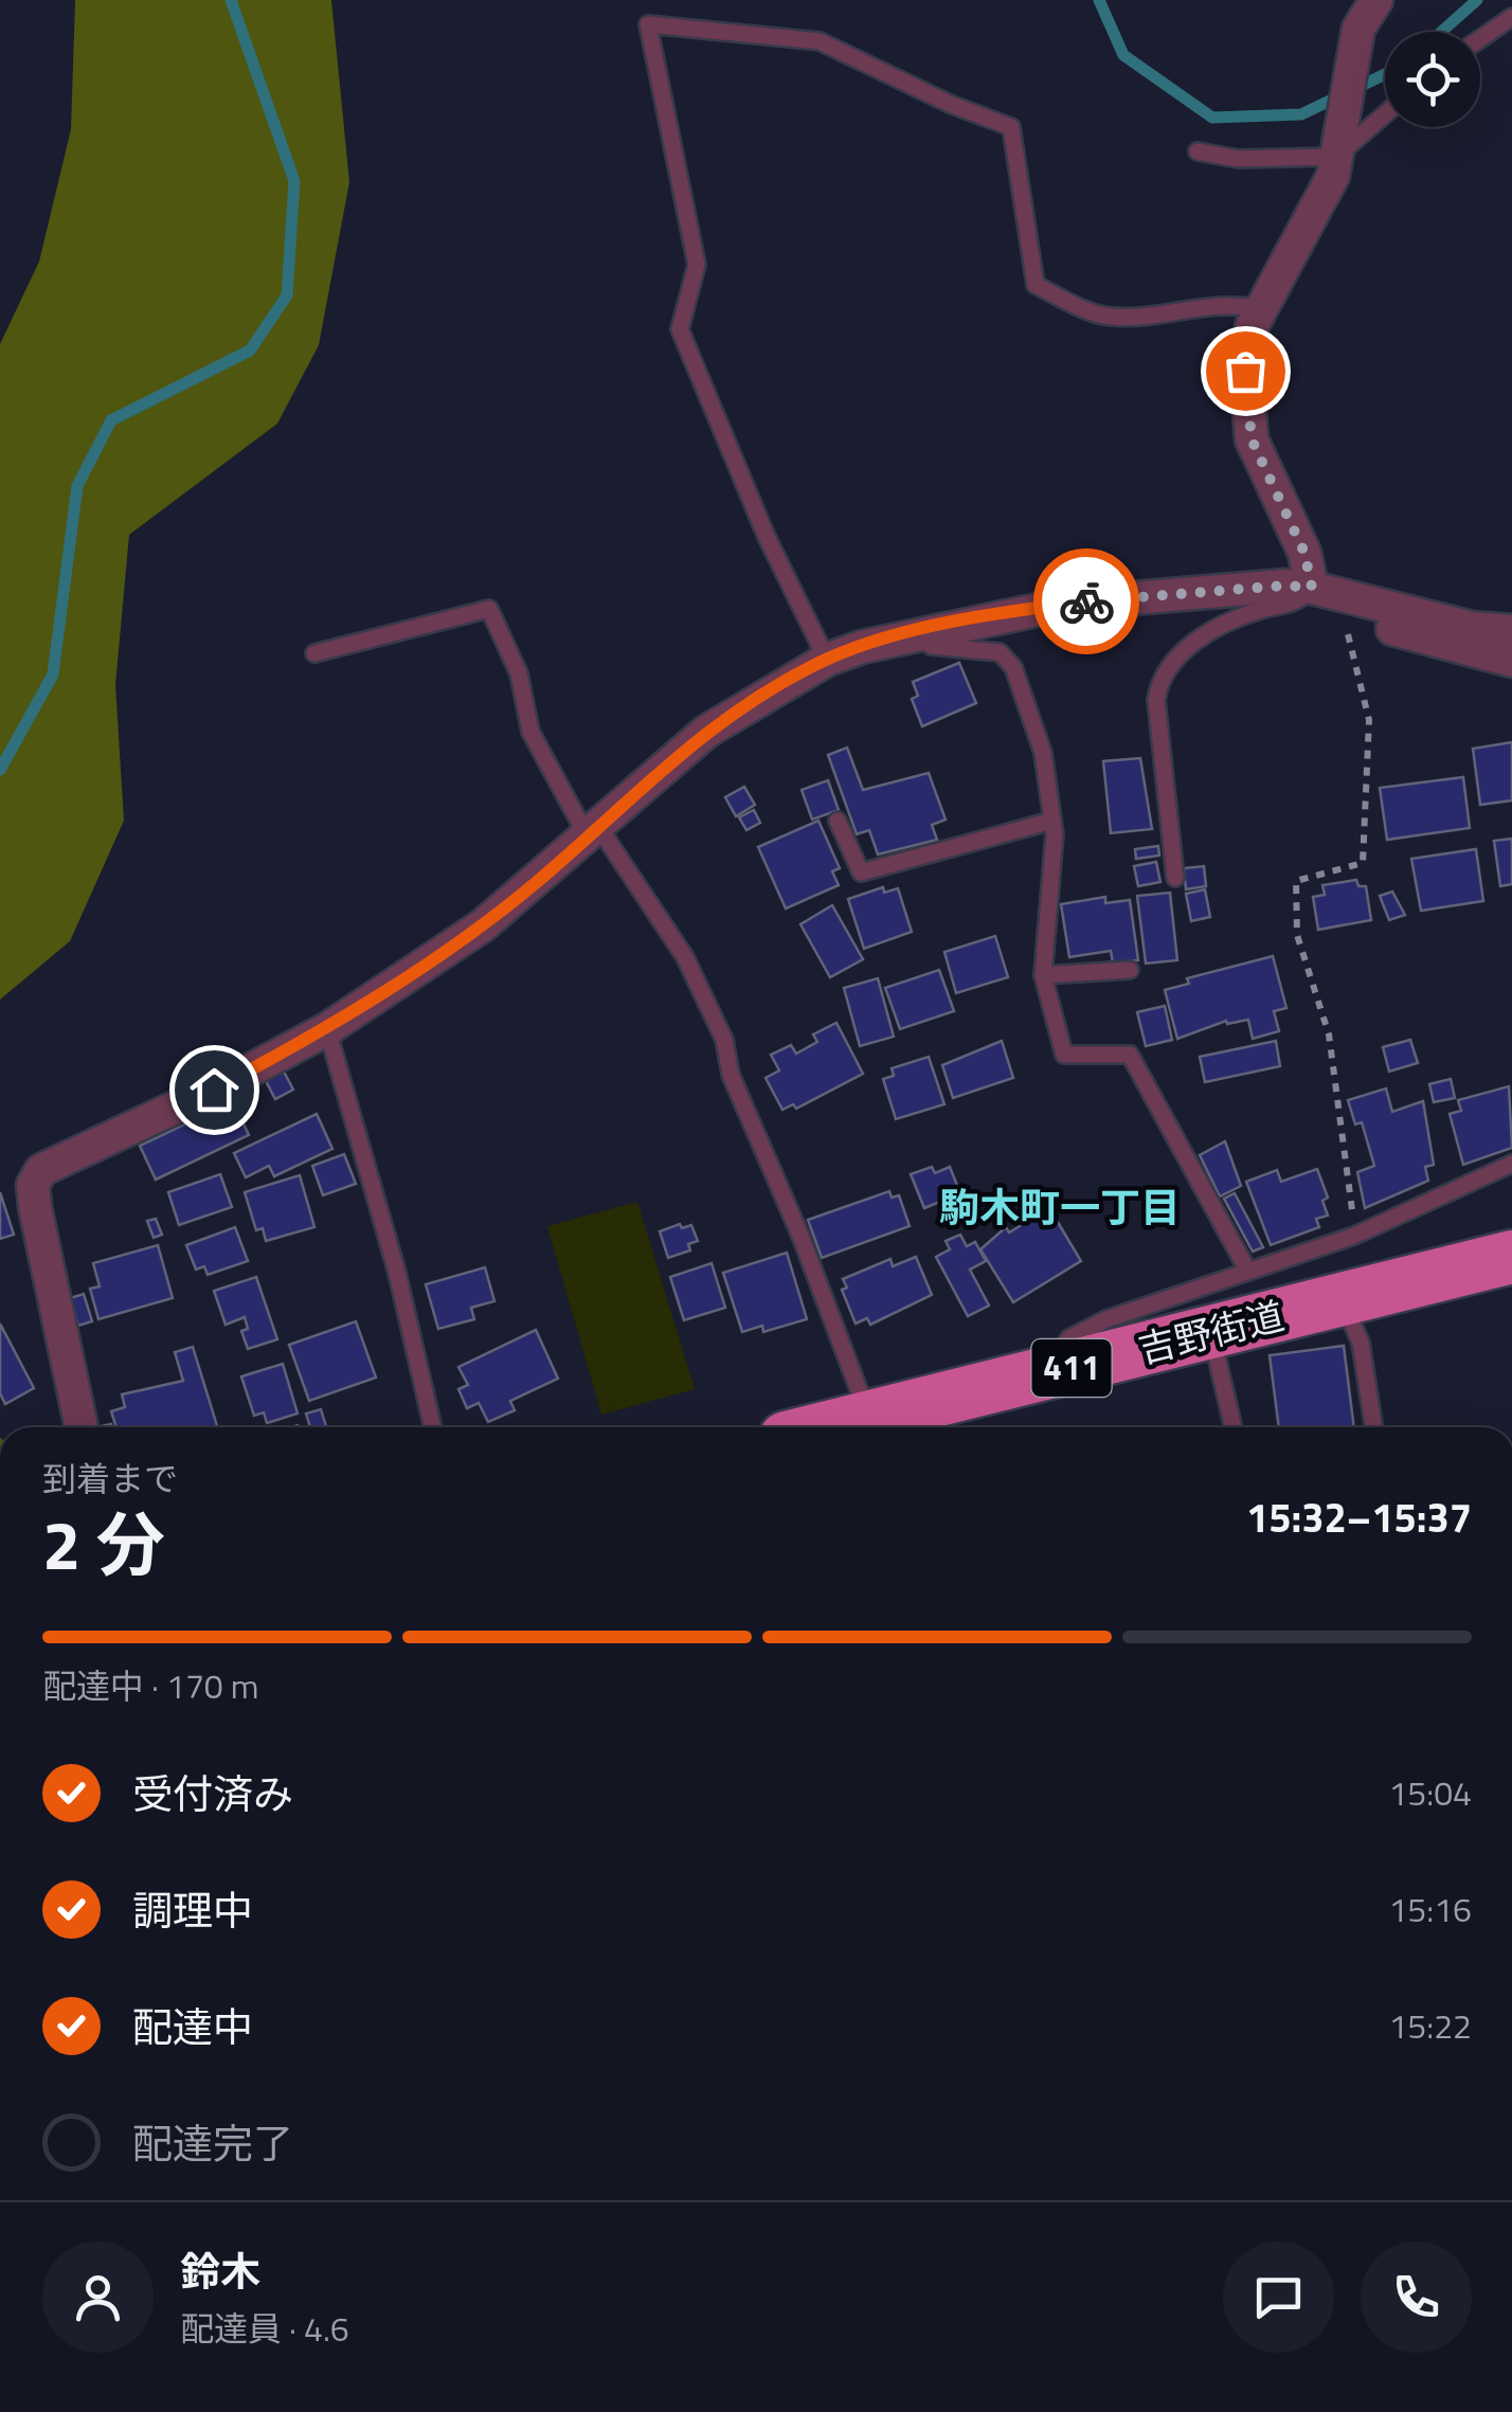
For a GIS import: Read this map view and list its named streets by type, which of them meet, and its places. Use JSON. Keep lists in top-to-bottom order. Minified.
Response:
{"streets":{"highway":["吉野街道","411"]},"districts":["駒木町一丁目"],"page":{"heading":["2 分","到着まで","15:32–15:37"],"panel":["鈴木","配達員 · 4.6"],"bar":"配達中 · 170 m","list":[["受付済み","15:04"],["調理中","15:16"],["配達中","15:22"],"配達完了"]}}
